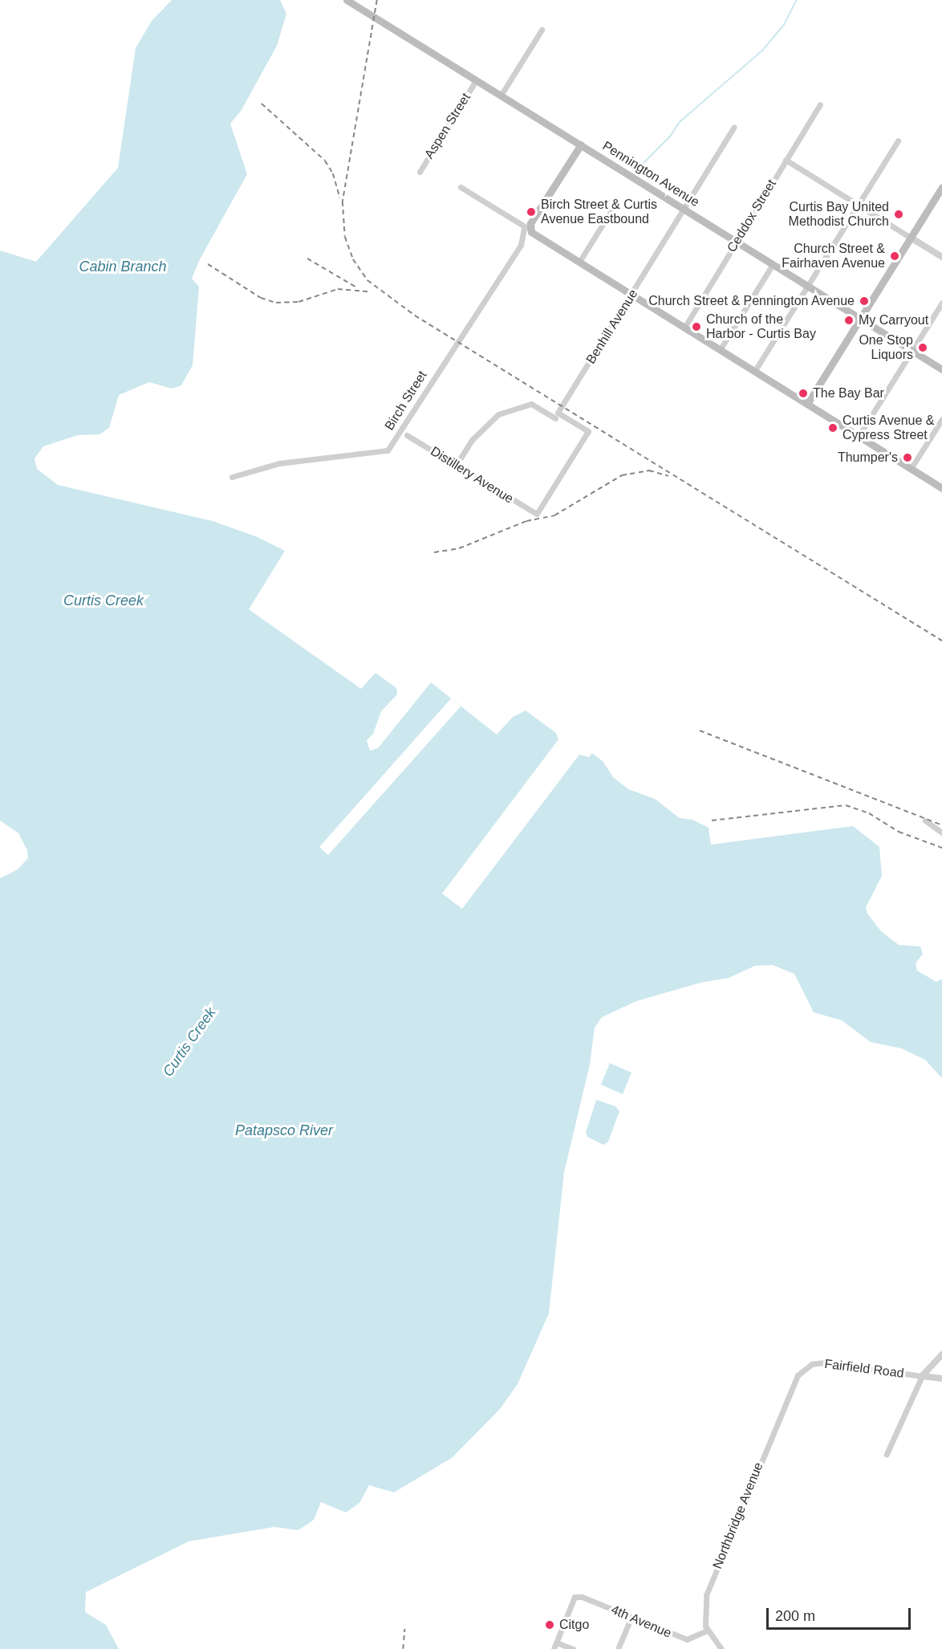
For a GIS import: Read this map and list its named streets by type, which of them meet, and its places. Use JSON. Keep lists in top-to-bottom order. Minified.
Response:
{"streets":{"main road":["Pennington Avenue","Birch Street"],"street":["Aspen Street","Ceddox Street","Benhill Avenue","Distillery Avenue","Fairfield Road","Northbridge Avenue","4th Avenue"]},"crossings":[["Aspen Street","Pennington Avenue"],["Pennington Avenue","Ceddox Street"],["Pennington Avenue","Benhill Avenue"],["Pennington Avenue","Birch Street"],["Benhill Avenue","Distillery Avenue"],["Fairfield Road","Northbridge Avenue"],["Northbridge Avenue","4th Avenue"]],"water":["Cabin Branch","Curtis Creek","Patapsco River"],"places":["Birch Street & Curtis Avenue Eastbound","Curtis Bay United Methodist Church","Church Street & Fairhaven Avenue","Church Street & Pennington Avenue","My Carryout","Church of the Harbor - Curtis Bay","One Stop Liquors","The Bay Bar","Curtis Avenue & Cypress Street","Thumper's","Citgo"],"scale_bar":"200 m"}
